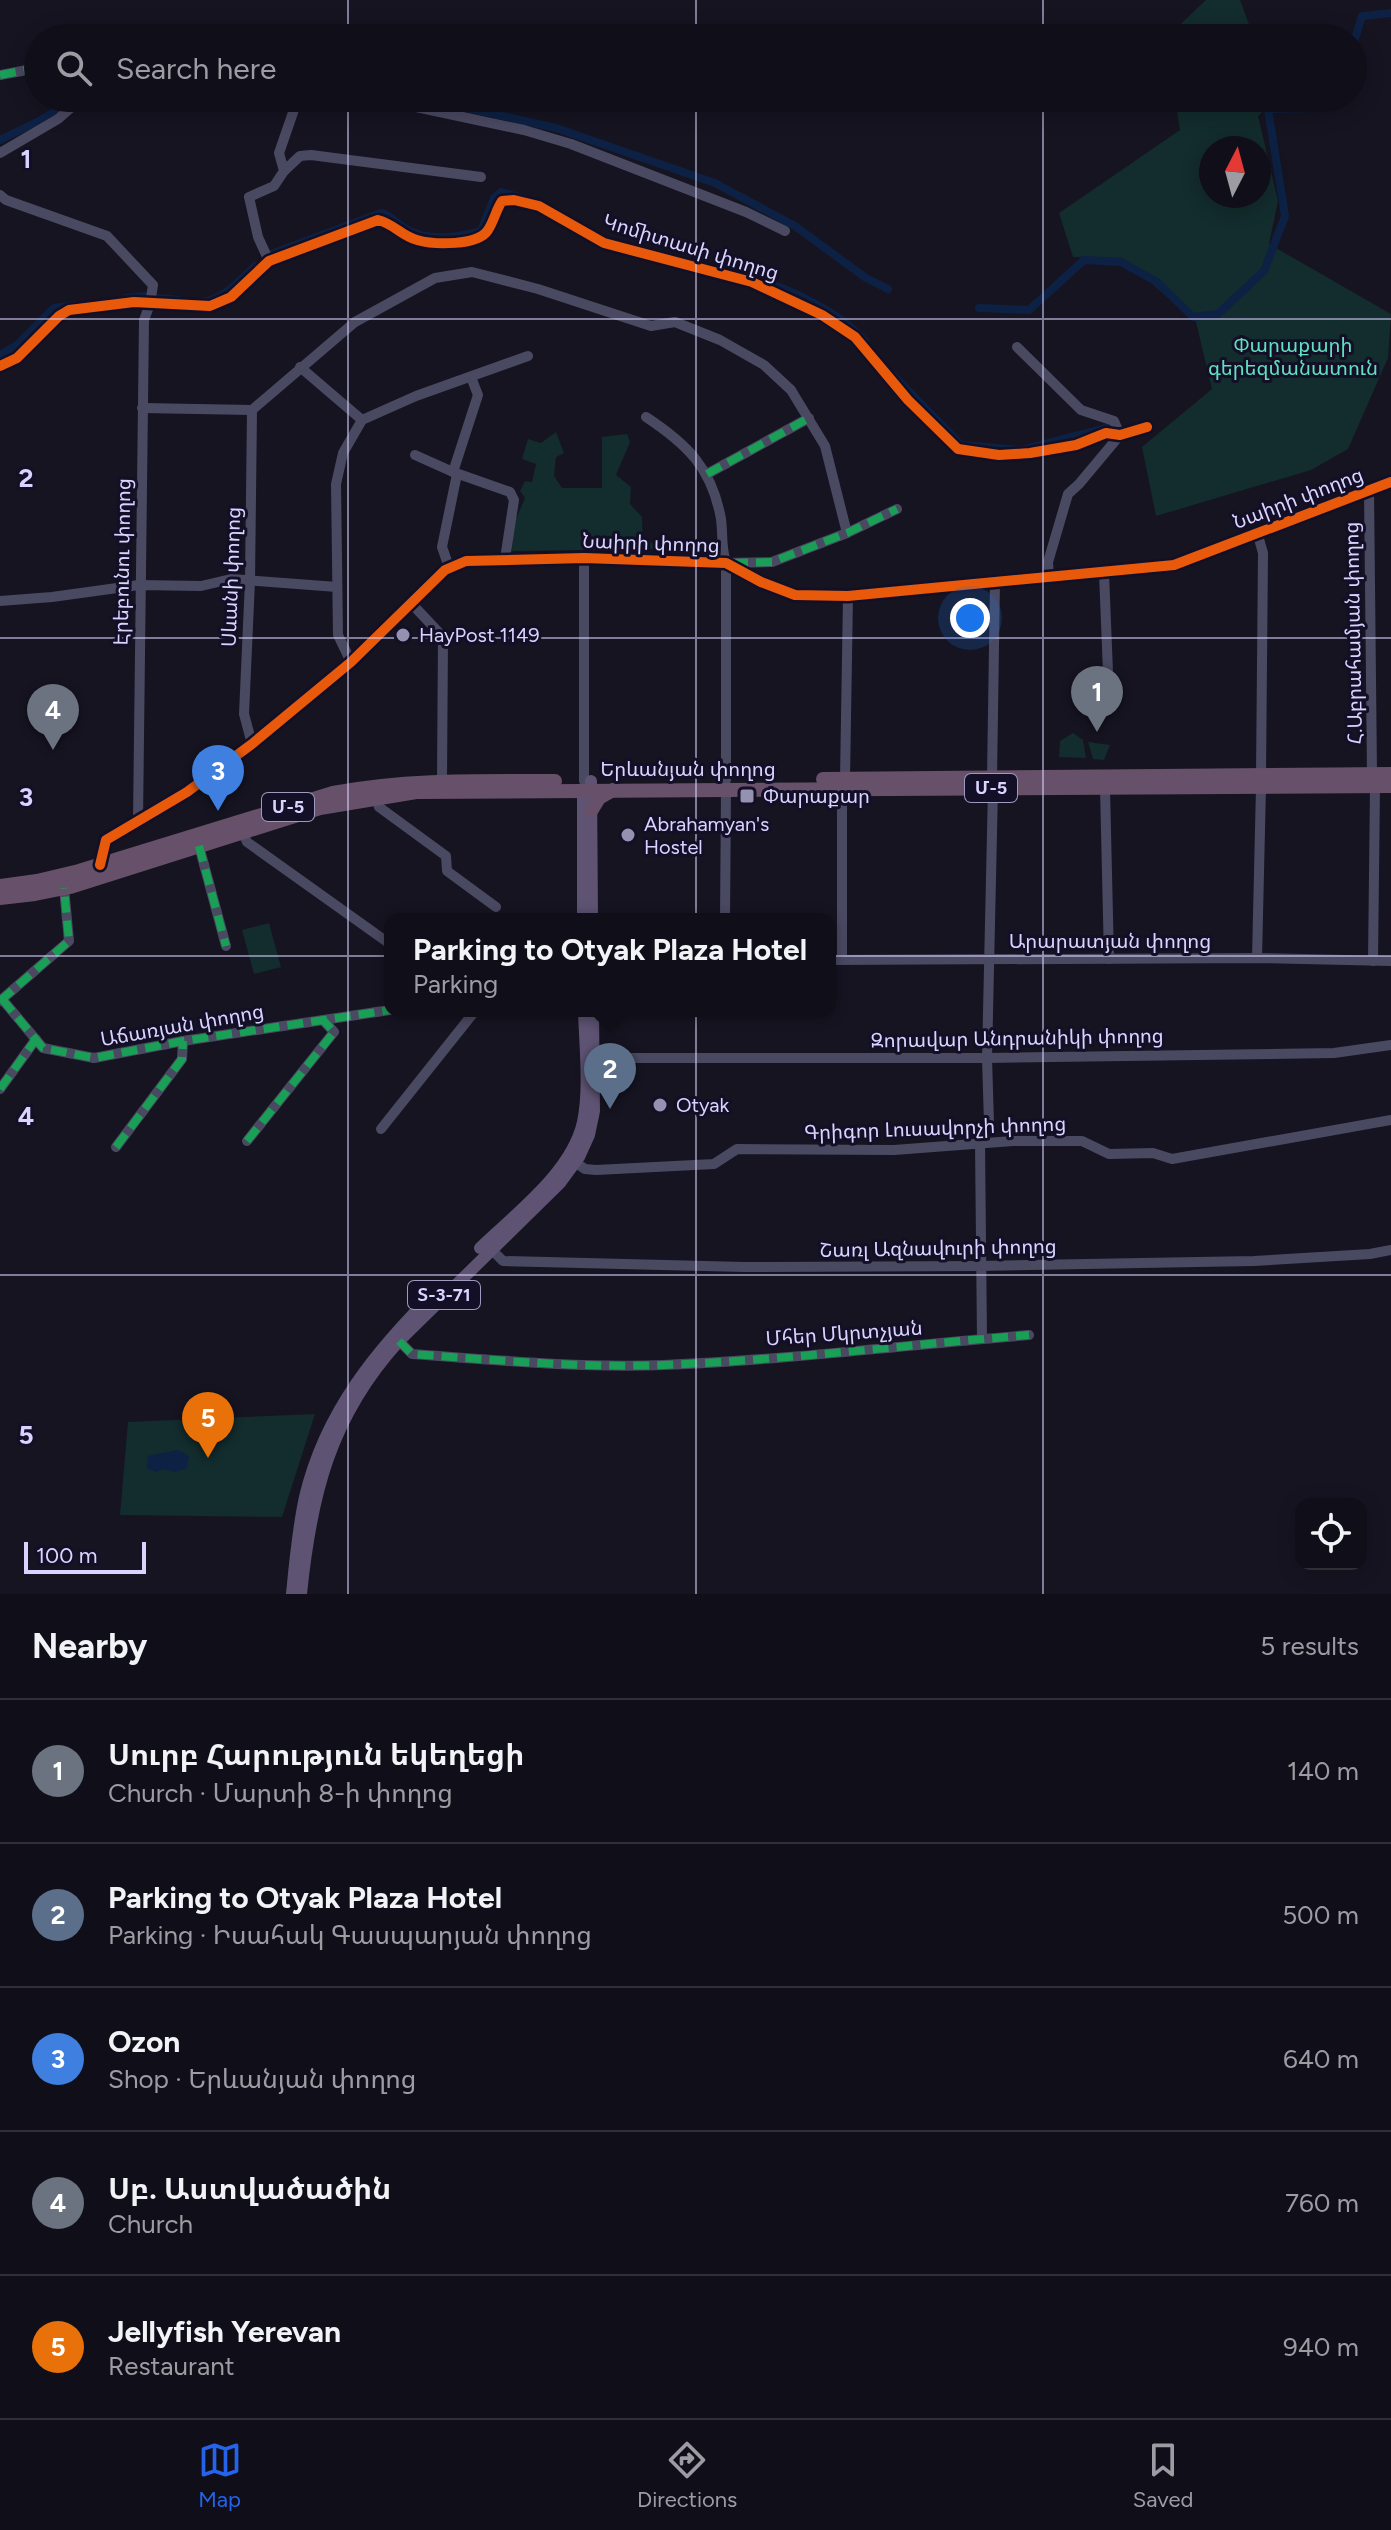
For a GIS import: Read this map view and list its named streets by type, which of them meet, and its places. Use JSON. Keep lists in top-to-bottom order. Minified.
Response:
{"streets":{"highway":["Երևանյան փողոց","Մ-5"],"main road":["Տ-3-71"],"street":["Կոմիտասի փողոց","Նաիրի փողոց","Էրեբունու փողոց","Սևանի փողոց","Հ.Աբրահամյան փողոց","Արարատյան փողոց","Աճառյան փողոց","Զորավար Անդրանիկի փողոց","Գրիգոր Լուսավորչի փողոց","Շառլ Ազնավուրի փողոց","Մհեր Մկրտչյան"]},"crossings":[["Կոմիտասի փողոց","Էրեբունու փողոց"],["Նաիրի փողոց","Հ.Աբրահամյան փողոց"],["Հ.Աբրահամյան փողոց","Երևանյան փողոց"],["Հ.Աբրահամյան փողոց","Արարատյան փողոց"],["Զորավար Անդրանիկի փողոց","Տ-3-71"],["Գրիգոր Լուսավորչի փողոց","Տ-3-71"],["Շառլ Ազնավուրի փողոց","Տ-3-71"],["Տ-3-71","Մհեր Մկրտչյան"]],"parks":["Փարաքարի գերեզմանատուն"],"places":{"other":["HayPost 1149","Abrahamyan's Hostel","Otyak"],"transit":["Փարաքար"]},"scale_bar":"100 m","north":"top","page":{"search":"Search here","pins":["1","4","3","2","5"],"popup":["Parking to Otyak Plaza Hotel","Parking"],"scale":"100 m","heading":["Nearby","5 results"],"list":[{"mark":"1","name":"Սուրբ Հարություն եկեղեցի","note":"Church · Մարտի 8-ի փողոց","value":"140 m"},{"mark":"2","name":"Parking to Otyak Plaza Hotel","note":"Parking · Իսահակ Գասպարյան փողոց","value":"500 m"},{"mark":"3","name":"Ozon","note":"Shop · Երևանյան փողոց","value":"640 m"},{"mark":"4","name":"Սբ. Աստվածածին","note":"Church","value":"760 m"},{"mark":"5","name":"Jellyfish Yerevan","note":"Restaurant","value":"940 m"}],"nav":["Map","Directions","Saved"]},"grid":{"rows":["1","2","3","4","5"]}}
